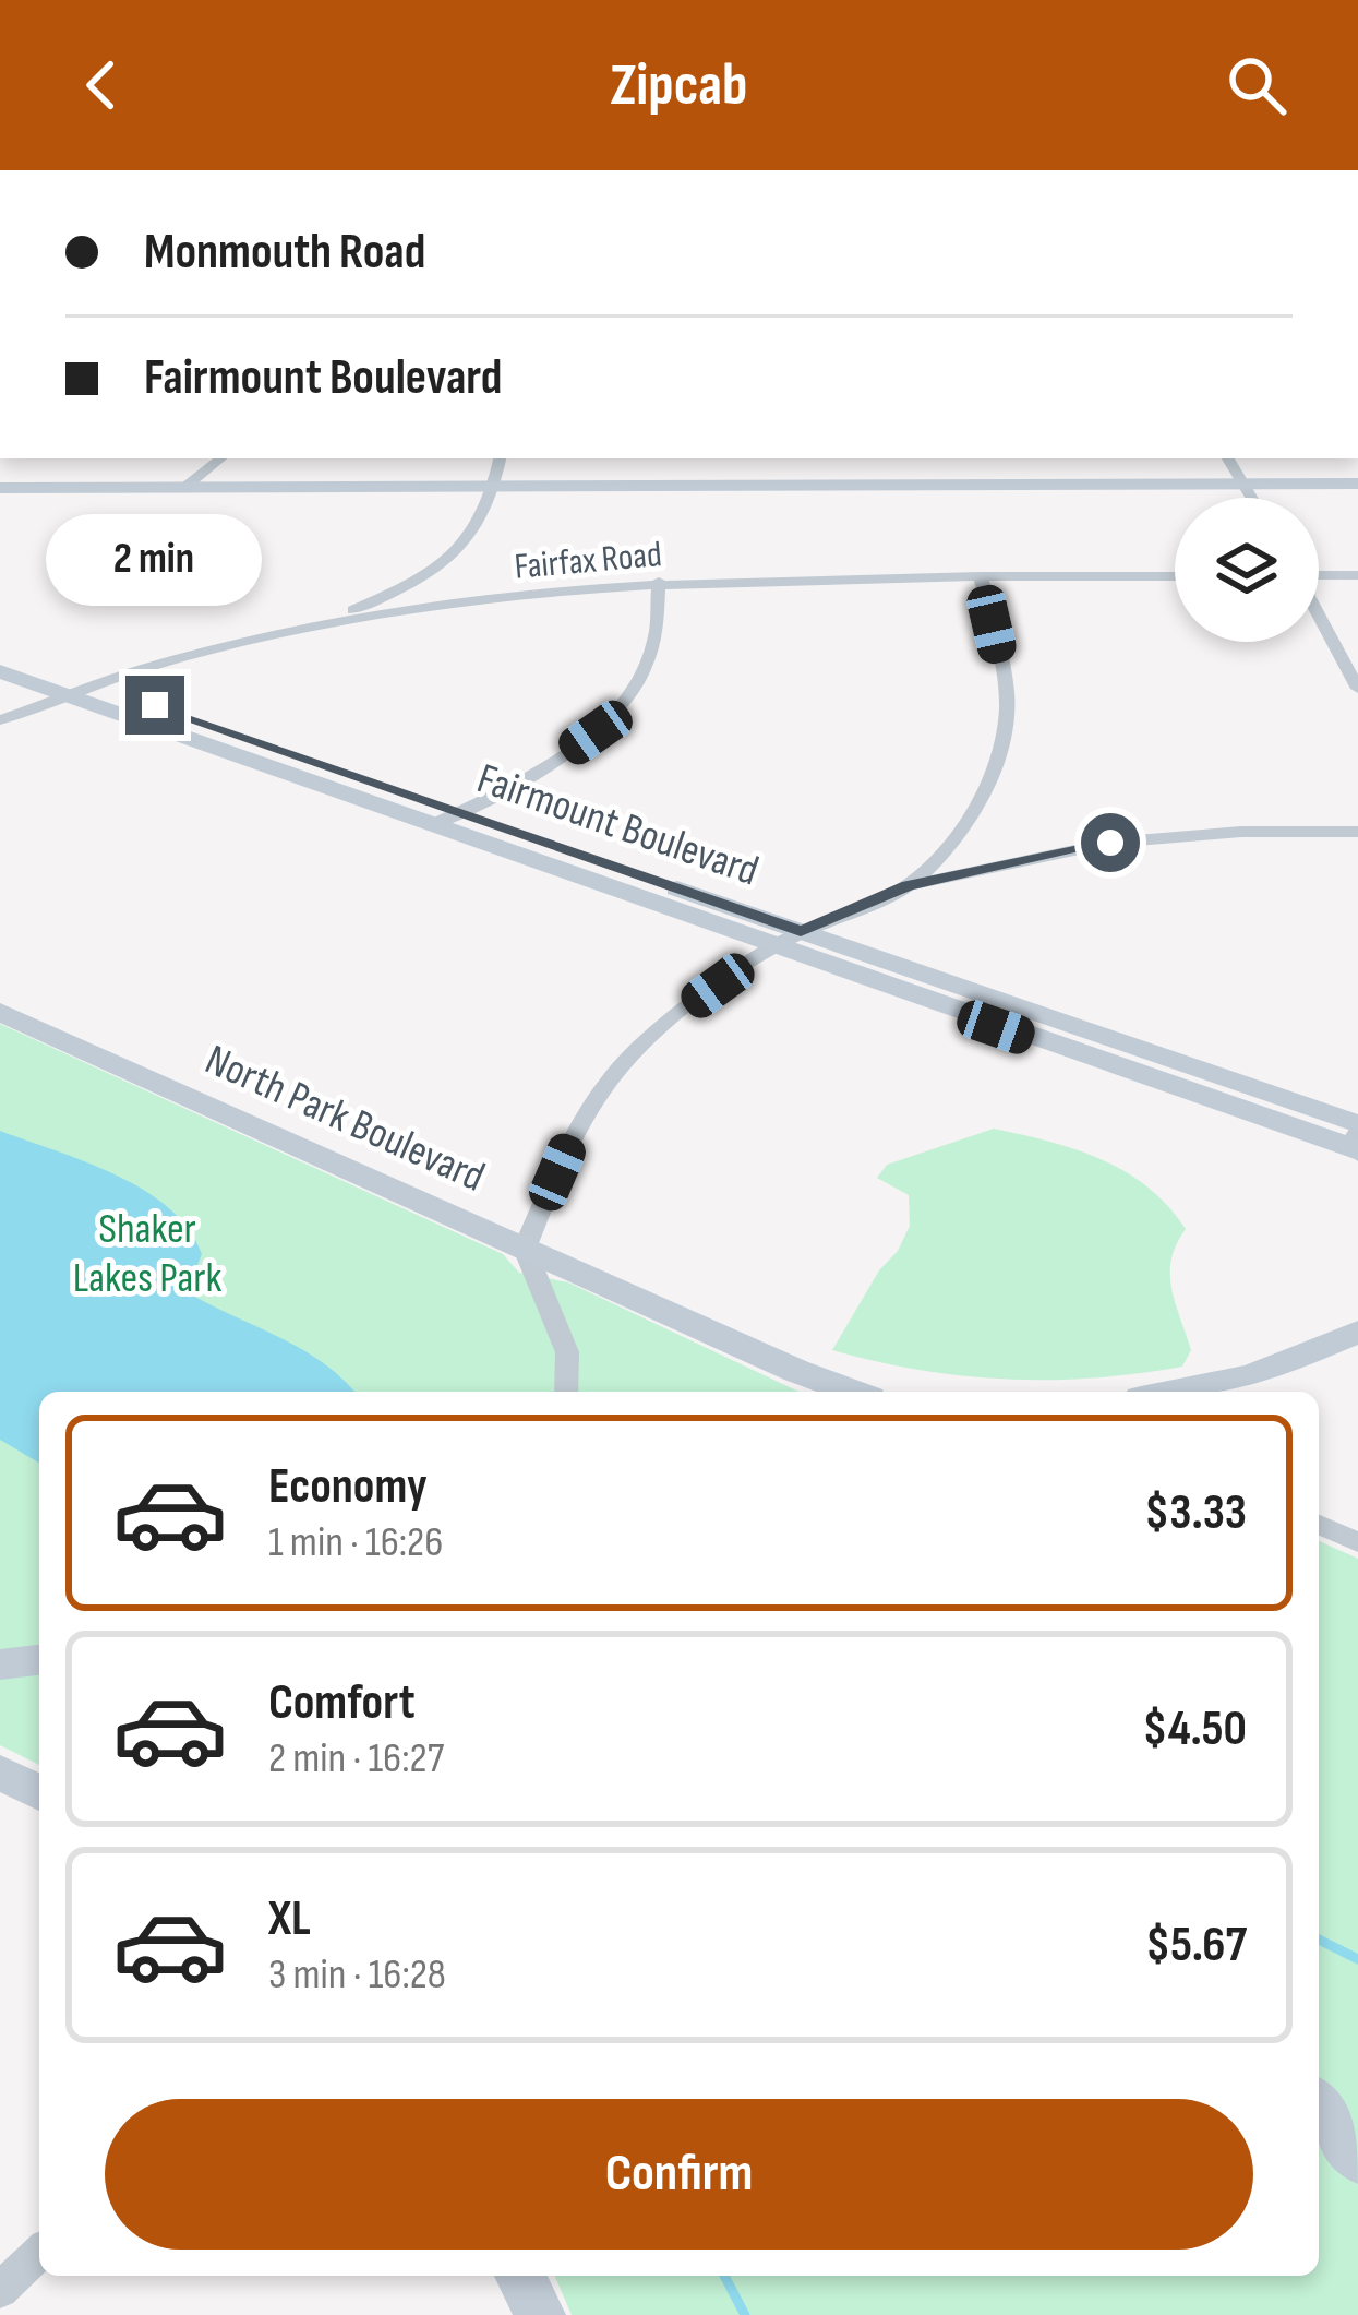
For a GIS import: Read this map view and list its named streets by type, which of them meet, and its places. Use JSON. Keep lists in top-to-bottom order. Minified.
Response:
{"streets":{"main road":["Fairmount Boulevard","North Park Boulevard"],"street":["Fairfax Road"]},"crossings":[["Fairfax Road","Fairmount Boulevard"]],"parks":["Shaker Lakes Park"],"page":{"header":"Zipcab","banner":["Monmouth Road","Fairmount Boulevard"],"bubble":"2 min","list":[{"name":"Economy","note":"1 min · 16:26","value":"$3.33"},{"name":"Comfort","note":"2 min · 16:27","value":"$4.50"},{"name":"XL","note":"3 min · 16:28","value":"$5.67"}],"buttons":"Confirm"}}
